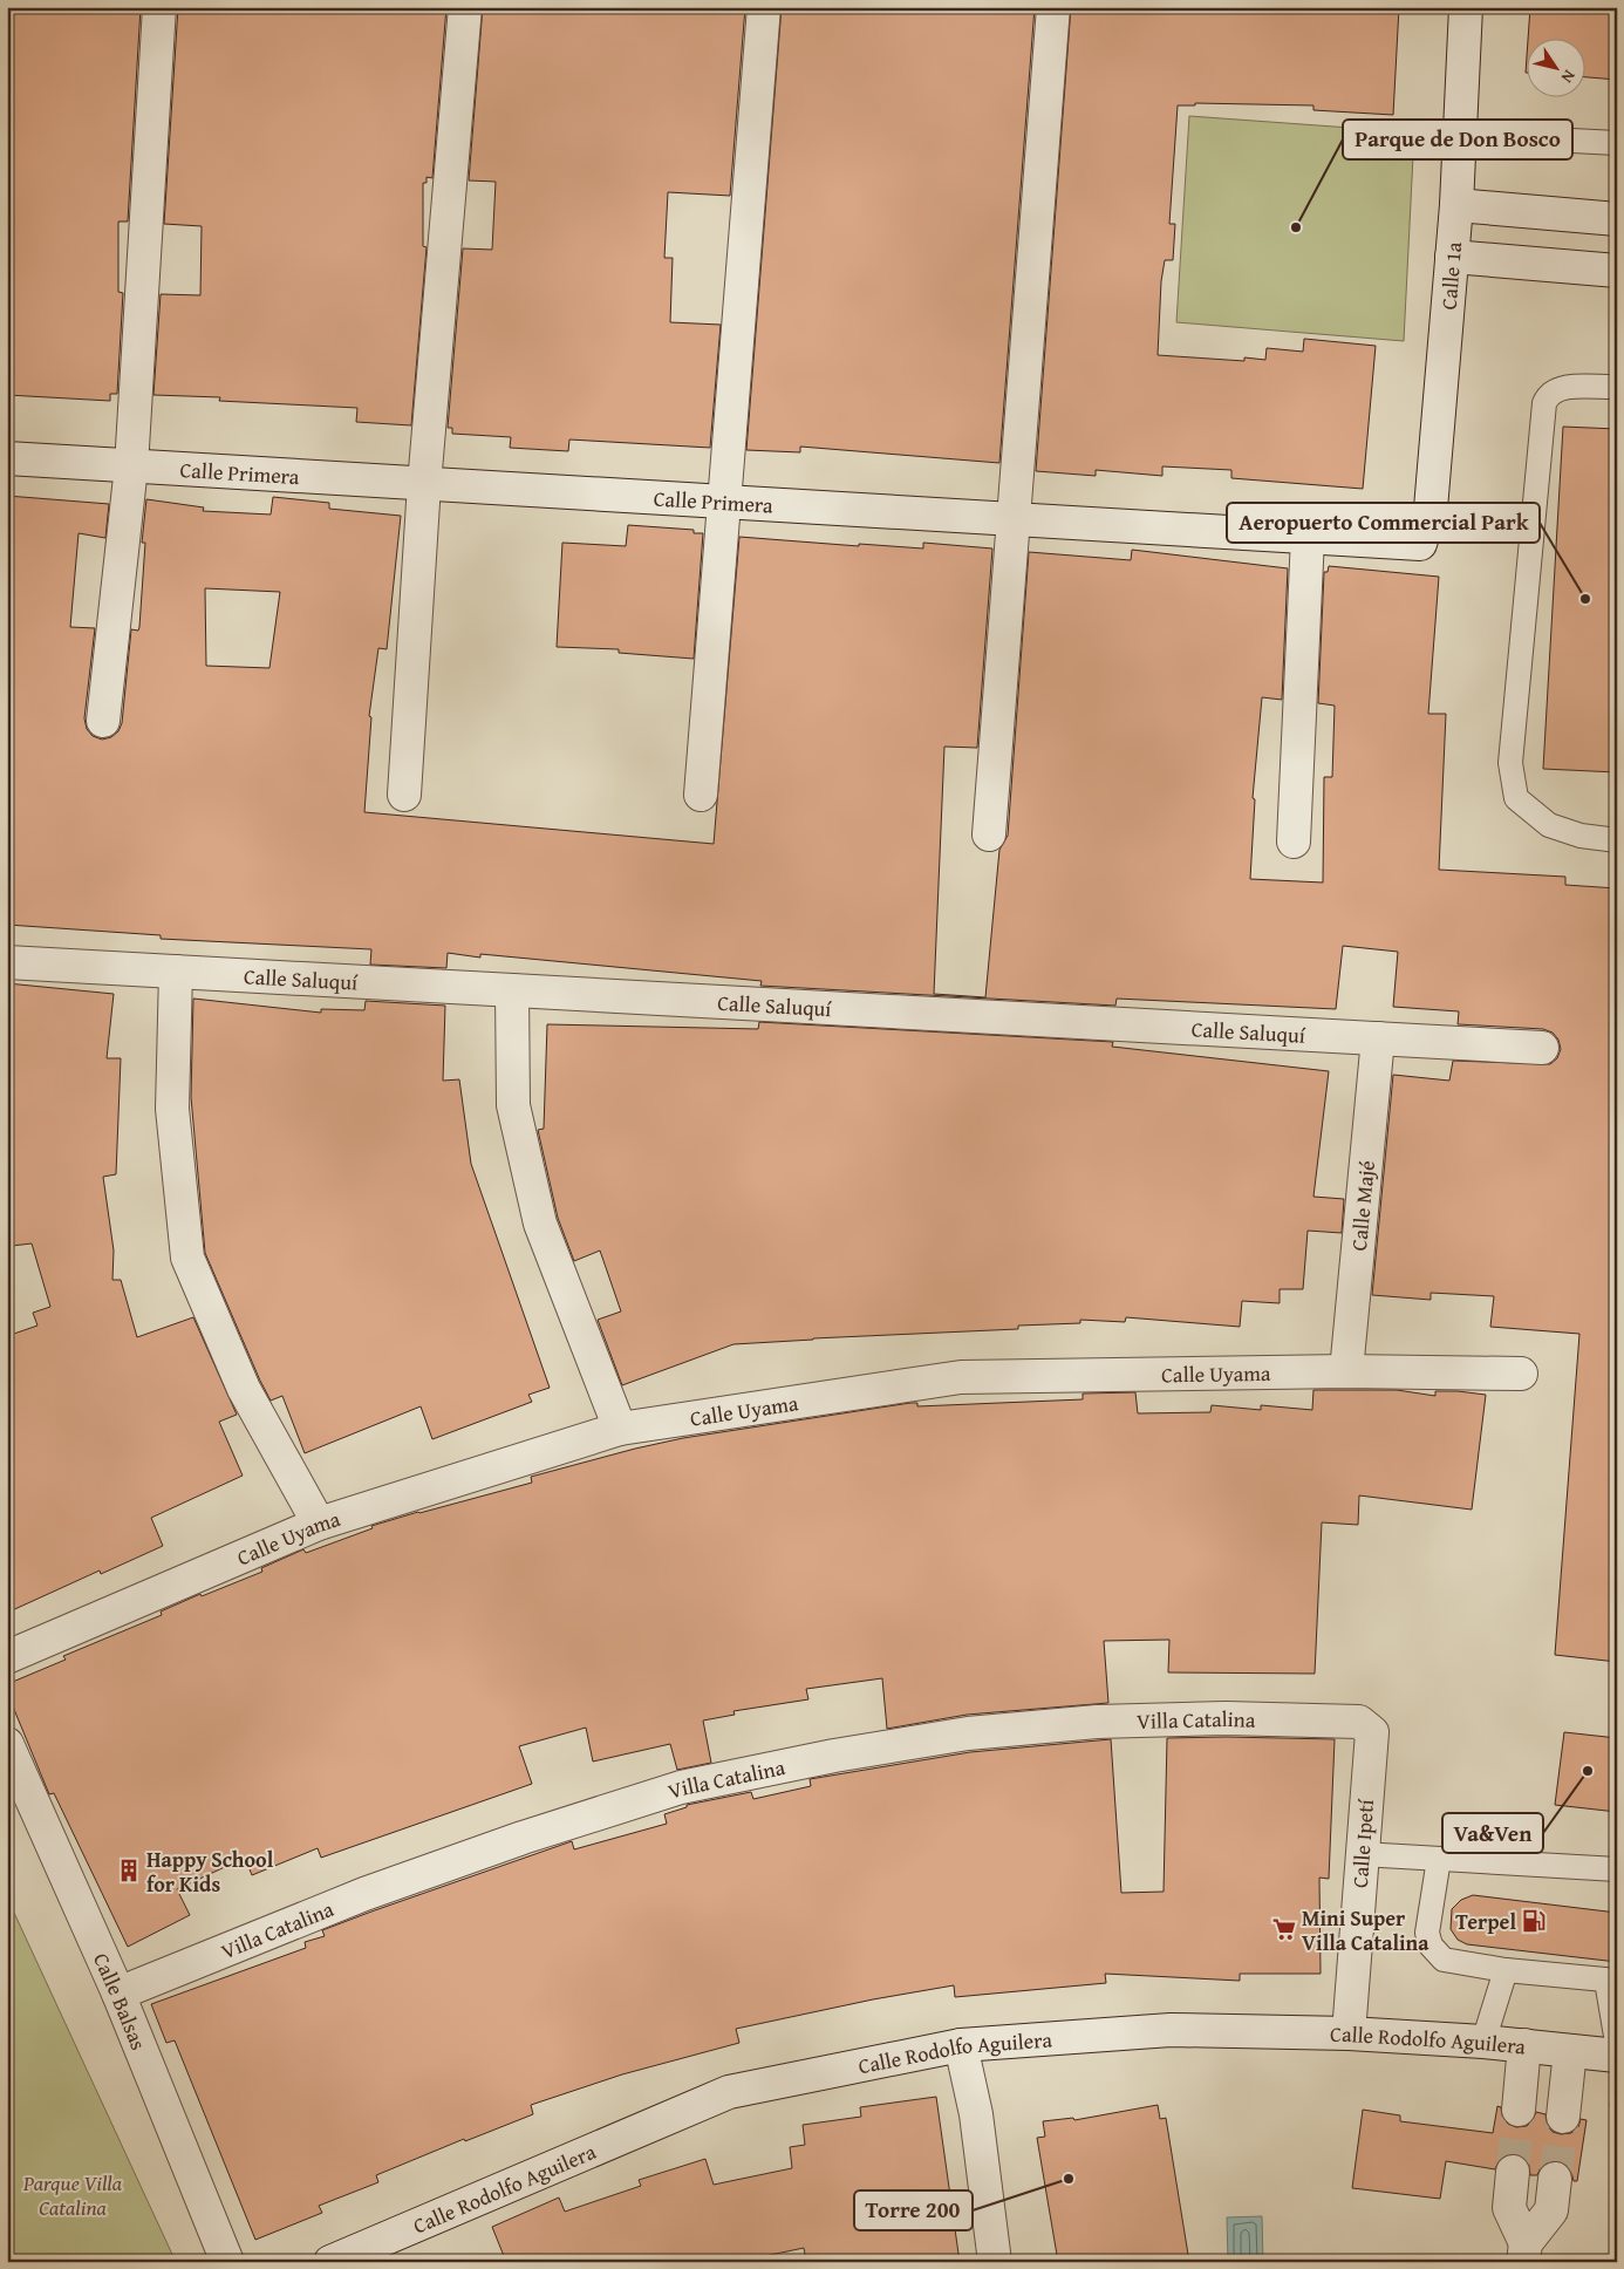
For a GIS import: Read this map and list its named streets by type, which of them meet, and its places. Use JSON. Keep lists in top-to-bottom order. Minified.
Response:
{"streets":{"street":["Calle 1a","Calle Primera","Calle Saluquí","Calle Majé","Calle Uyama","Villa Catalina","Calle Ipetí","Calle Balsas","Calle Rodolfo Aguilera"]},"crossings":[["Calle 1a","Calle Primera"],["Calle Saluquí","Calle Majé"],["Calle Majé","Calle Uyama"],["Villa Catalina","Calle Ipetí"],["Villa Catalina","Calle Balsas"],["Calle Ipetí","Calle Rodolfo Aguilera"]],"parks":["Parque Villa Catalina"],"places":{"other":["Parque de Don Bosco","Aeropuerto Commercial Park","Va&Ven","Torre 200"],"building":["Happy School for Kids"],"fuel station":["Terpel"],"supermarket":["Mini Super Villa Catalina"]},"north":"bottom right"}
